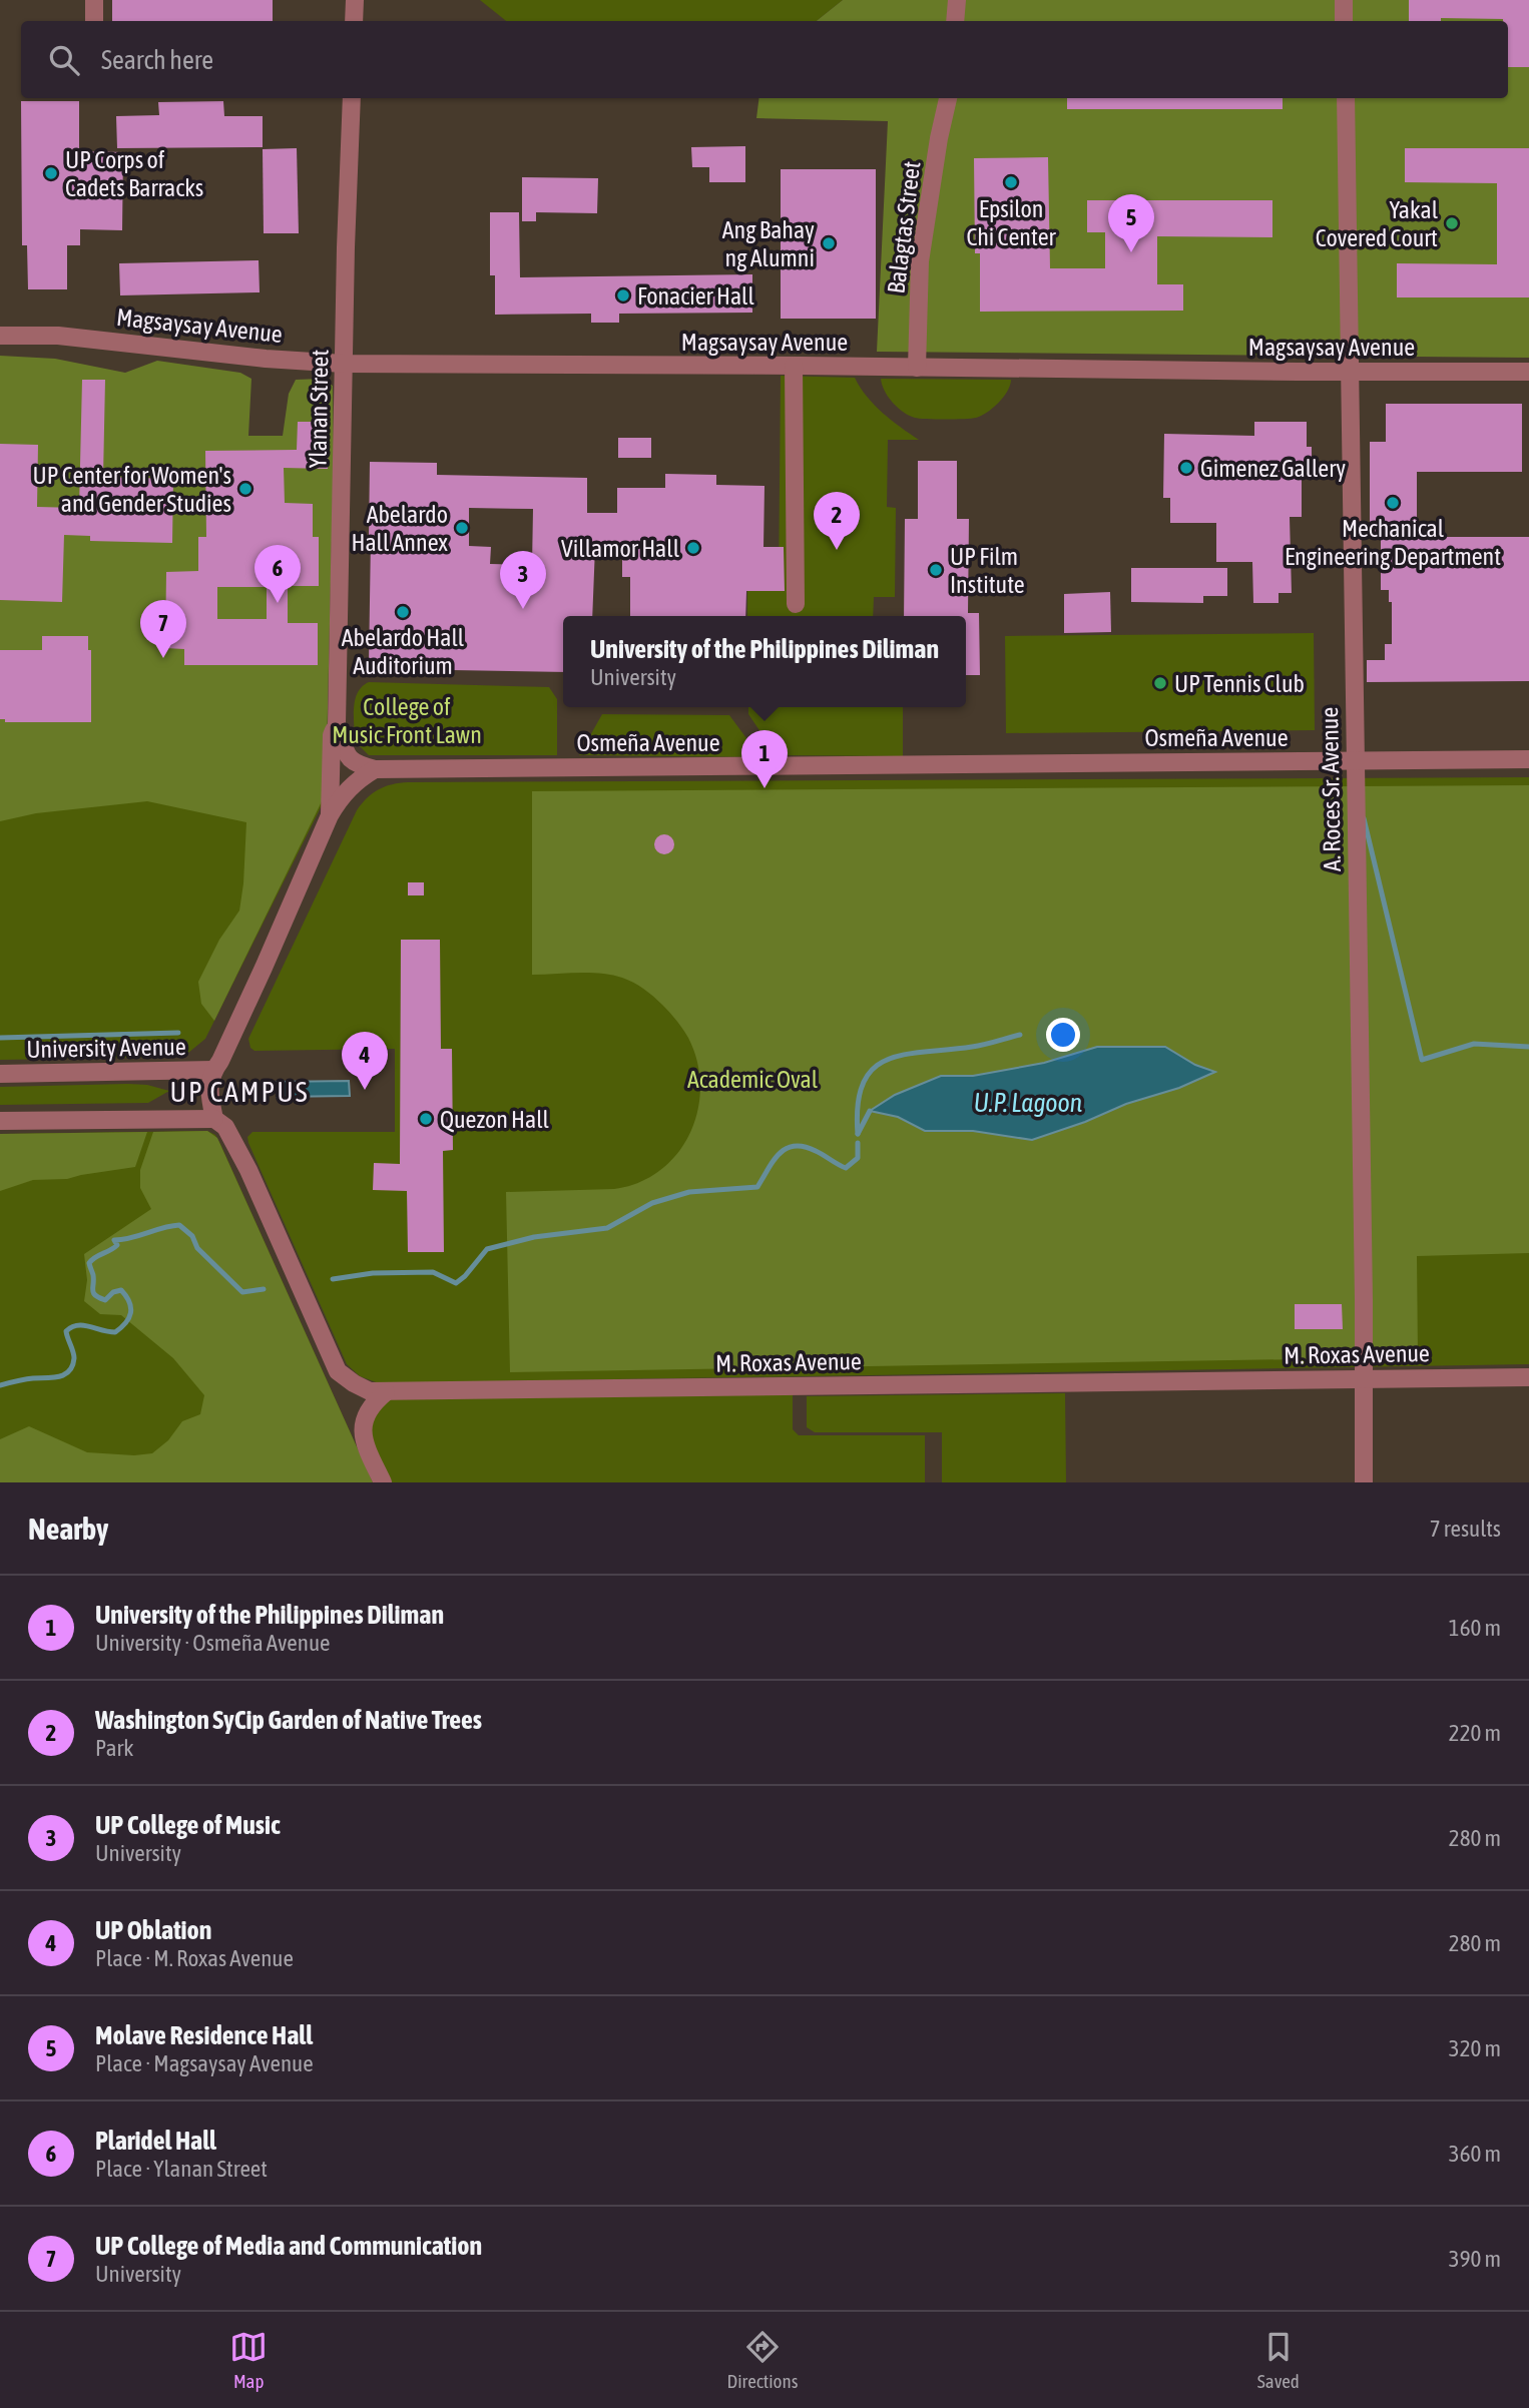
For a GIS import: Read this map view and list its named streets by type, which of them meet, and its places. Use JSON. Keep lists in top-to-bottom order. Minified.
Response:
{"streets":{"street":["Balagtas Street","Magsaysay Avenue","Ylanan Street","Osmeña Avenue","A. Roces Sr. Avenue","University Avenue","M. Roxas Avenue"]},"crossings":[["Balagtas Street","Magsaysay Avenue"],["Magsaysay Avenue","Ylanan Street"],["Magsaysay Avenue","A. Roces Sr. Avenue"],["Ylanan Street","Osmeña Avenue"],["Osmeña Avenue","A. Roces Sr. Avenue"],["A. Roces Sr. Avenue","M. Roxas Avenue"]],"districts":["UP CAMPUS"],"water":["U.P. Lagoon"],"parks":["College of Music Front Lawn","Academic Oval"],"places":["UP Corps of Cadets Barracks","Epsilon Chi Center","Yakal Covered Court","Ang Bahay ng Alumni","Fonacier Hall","Gimenez Gallery","UP Center for Women's and Gender Studies","Mechanical Engineering Department","Abelardo Hall Annex","Villamor Hall","UP Film Institute","Abelardo Hall Auditorium","UP Tennis Club","Quezon Hall"],"page":{"search":"Search here","pins":["5","2","6","3","7","1","4"],"popup":["University of the Philippines Diliman","University"],"heading":["Nearby","7 results"],"list":[{"mark":"1","name":"University of the Philippines Diliman","note":"University · Osmeña Avenue","value":"160 m"},{"mark":"2","name":"Washington SyCip Garden of Native Trees","note":"Park","value":"220 m"},{"mark":"3","name":"UP College of Music","note":"University","value":"280 m"},{"mark":"4","name":"UP Oblation","note":"Place · M. Roxas Avenue","value":"280 m"},{"mark":"5","name":"Molave Residence Hall","note":"Place · Magsaysay Avenue","value":"320 m"},{"mark":"6","name":"Plaridel Hall","note":"Place · Ylanan Street","value":"360 m"},{"mark":"7","name":"UP College of Media and Communication","note":"University","value":"390 m"}],"nav":["Map","Directions","Saved"]}}
